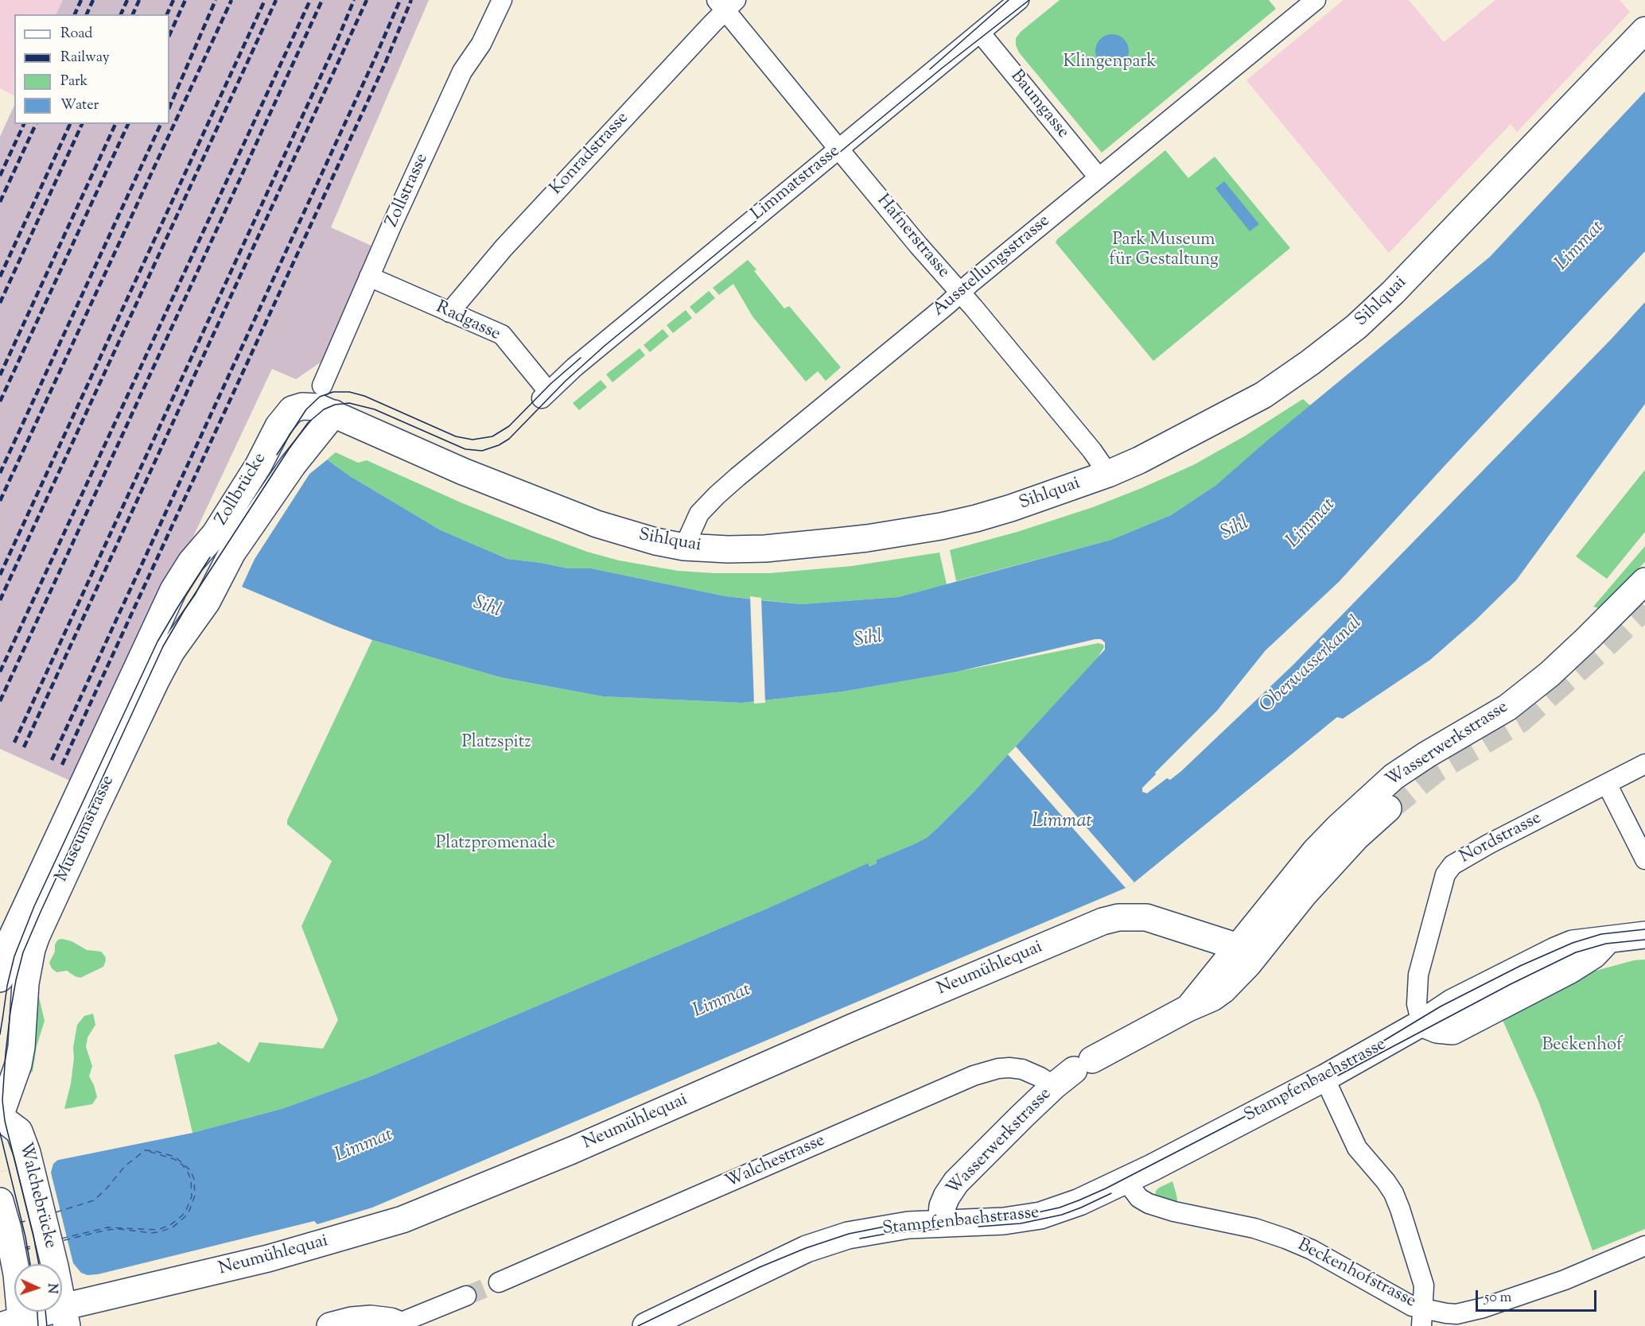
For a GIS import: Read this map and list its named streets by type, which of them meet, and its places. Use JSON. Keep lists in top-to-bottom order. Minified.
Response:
{"streets":{"street":["Baumgasse","Konradstrasse","Limmatstrasse","Zollstrasse","Hafnerstrasse","Ausstellungsstrasse","Sihlquai","Radgasse","Zollbrücke","Wasserwerkstrasse","Museumstrasse","Nordstrasse","Neumühlequai","Stampfenbachstrasse","Walchestrasse","Walchebrücke","Beckenhofstrasse"]},"crossings":[["Baumgasse","Limmatstrasse"],["Baumgasse","Ausstellungsstrasse"],["Konradstrasse","Hafnerstrasse"],["Konradstrasse","Radgasse"],["Limmatstrasse","Hafnerstrasse"],["Limmatstrasse","Radgasse"],["Zollstrasse","Sihlquai"],["Zollstrasse","Radgasse"],["Zollstrasse","Zollbrücke"],["Hafnerstrasse","Ausstellungsstrasse"],["Hafnerstrasse","Sihlquai"],["Ausstellungsstrasse","Sihlquai"],["Sihlquai","Zollbrücke"],["Zollbrücke","Museumstrasse"],["Wasserwerkstrasse","Neumühlequai"],["Wasserwerkstrasse","Stampfenbachstrasse"],["Wasserwerkstrasse","Walchestrasse"],["Museumstrasse","Walchebrücke"],["Nordstrasse","Stampfenbachstrasse"],["Neumühlequai","Walchebrücke"],["Stampfenbachstrasse","Beckenhofstrasse"]],"water":["Limmat","Sihl","Oberwasserkanal"],"parks":["Klingenpark","Park Museum für Gestaltung","Platzspitz","Platzpromenade","Beckenhof"],"legend":["Road","Railway","Park","Water"],"scale_bar":"50 m","north":"right"}
